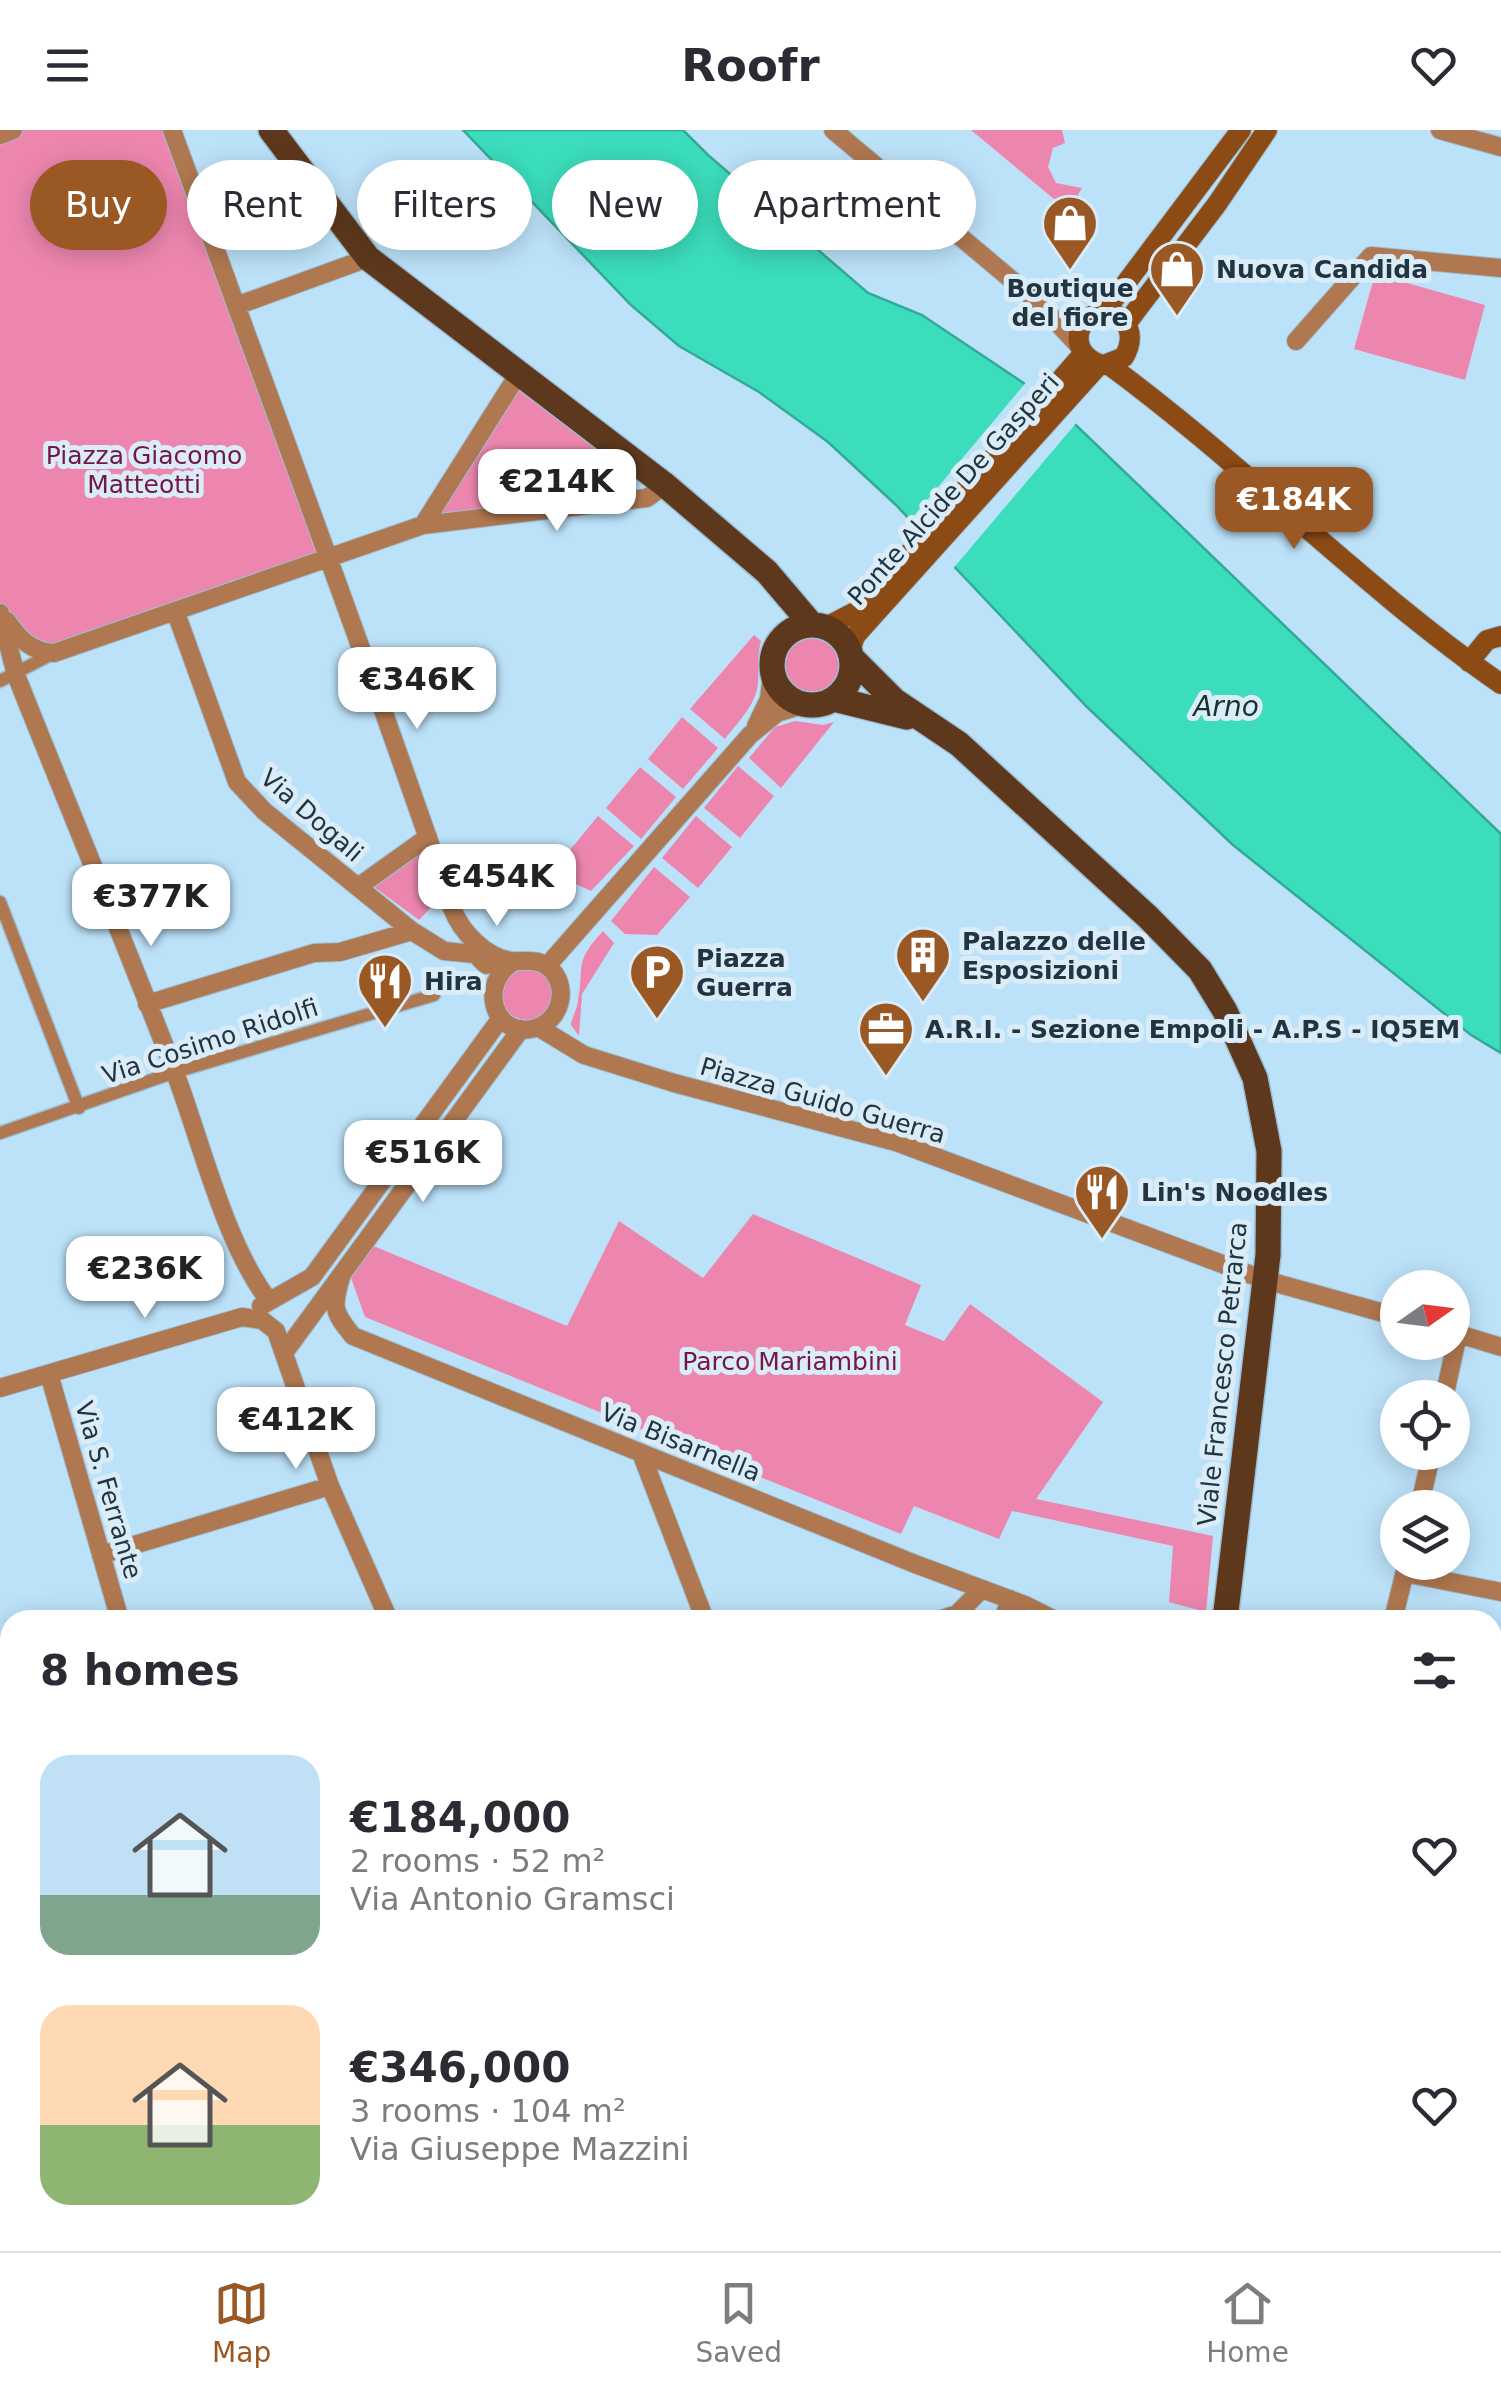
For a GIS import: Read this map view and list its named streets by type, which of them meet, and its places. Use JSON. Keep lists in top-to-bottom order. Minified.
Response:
{"streets":{"main road":["Ponte Alcide De Gasperi","Viale Francesco Petrarca"],"street":["Via Dogali","Via Cosimo Ridolfi","Piazza Guido Guerra","Via Bisarnella","Via S. Ferrante"]},"crossings":[["Ponte Alcide De Gasperi","Viale Francesco Petrarca"],["Via Dogali","Piazza Guido Guerra"],["Piazza Guido Guerra","Viale Francesco Petrarca"]],"water":["Arno"],"parks":["Piazza Giacomo Matteotti","Parco Mariambini"],"places":{"shop":["Boutique del fiore","Nuova Candida"],"building":["Palazzo delle Esposizioni"],"parking":["Piazza Guerra"],"restaurant":["Hira","Lin's Noodles"],"office":["A.R.I. - Sezione Empoli - A.P.S - IQ5EM"]},"north":"right","page":{"header":"Roofr","chip":["Buy","Rent","Filters","New","Apartment"],"price":["€214K","€184K","€346K","€454K","€377K","€516K","€236K","€412K"],"heading":"8 homes","list":[{"name":"€184,000","note":"2 rooms · 52 m² · Via Antonio Gramsci"},{"name":"€346,000","note":"3 rooms · 104 m² · Via Giuseppe Mazzini"}],"tabs":["Map","Saved","Home"]}}
